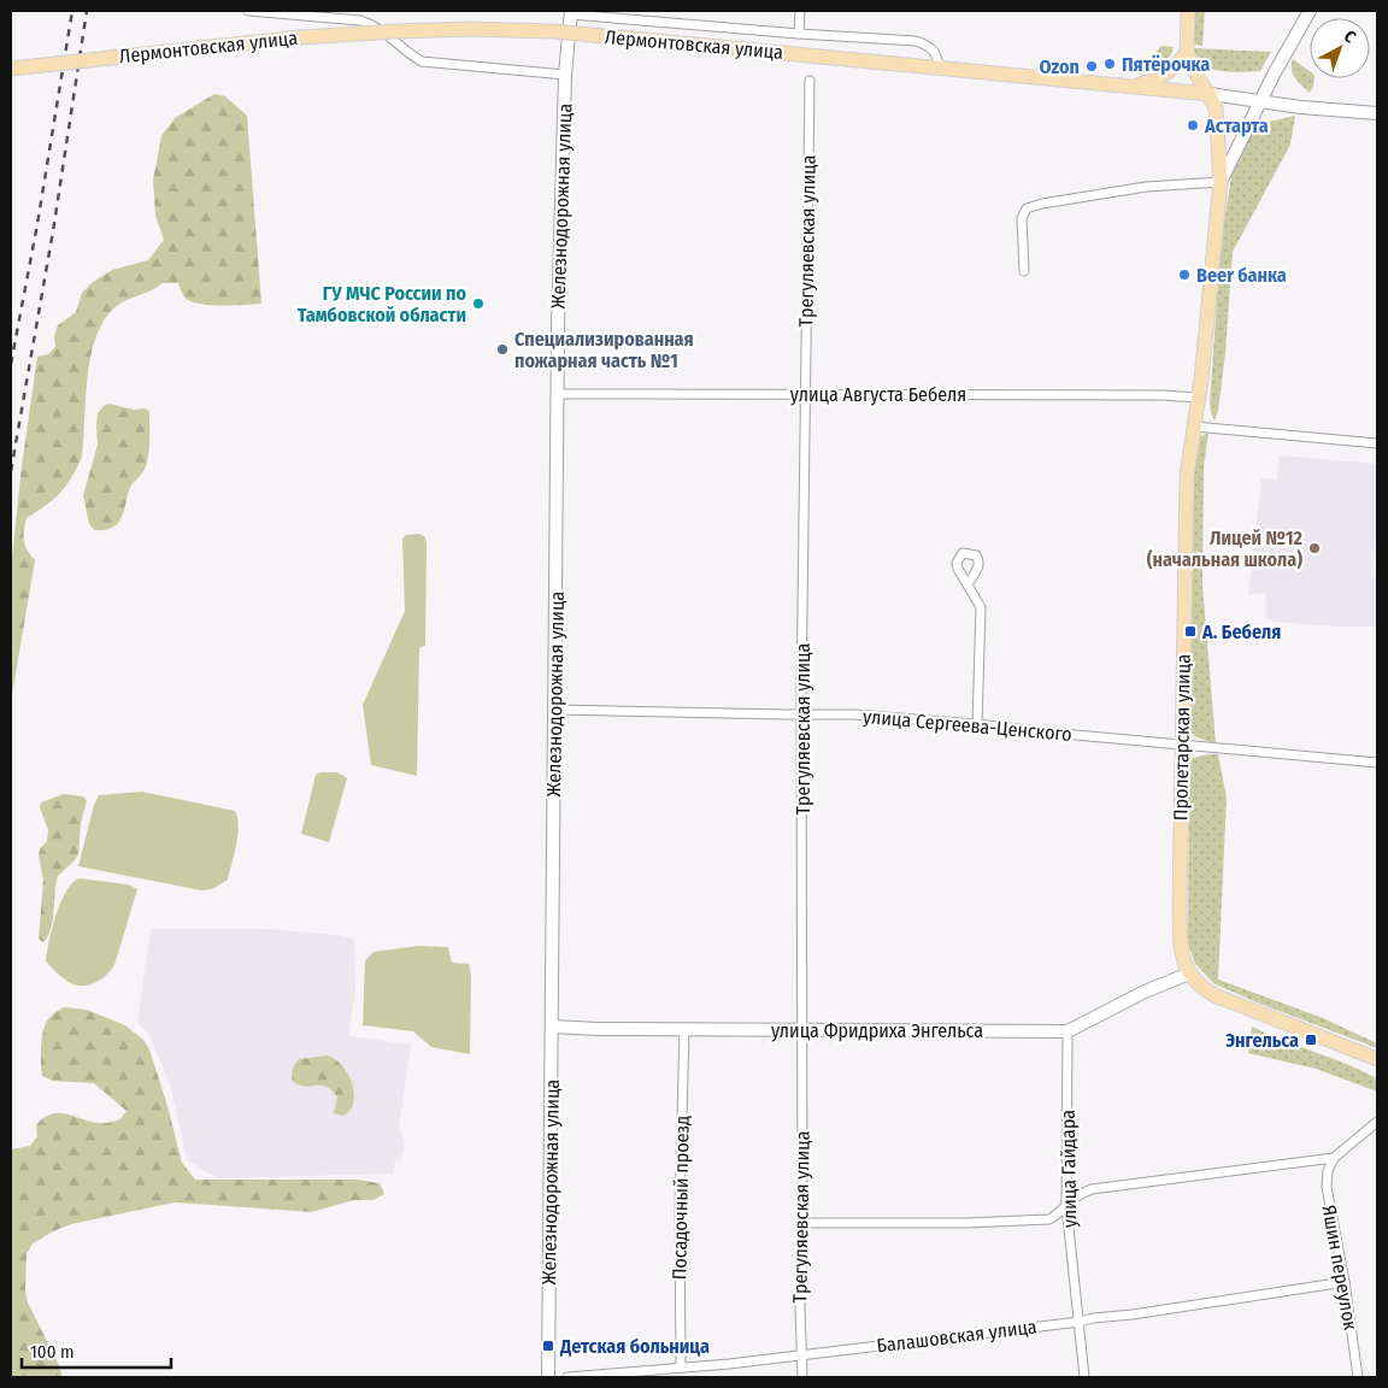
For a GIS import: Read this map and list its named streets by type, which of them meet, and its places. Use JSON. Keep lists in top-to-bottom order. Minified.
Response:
{"streets":{"main road":["Лермонтовская улица","Пролетарская улица"],"street":["Железнодорожная улица","Трегуляевская улица","улица Августа Бебеля","улица Сергеева-Ценского","улица Фридриха Энгельса","улица Гайдара","Посадочный проезд","Яшин переулок","Балашовская улица"]},"crossings":[["Лермонтовская улица","Пролетарская улица"],["Железнодорожная улица","улица Августа Бебеля"],["Железнодорожная улица","улица Сергеева-Ценского"],["Железнодорожная улица","улица Фридриха Энгельса"],["Трегуляевская улица","улица Августа Бебеля"],["Трегуляевская улица","улица Сергеева-Ценского"],["Трегуляевская улица","улица Фридриха Энгельса"],["Трегуляевская улица","Балашовская улица"],["улица Августа Бебеля","Пролетарская улица"],["улица Сергеева-Ценского","Пролетарская улица"],["Пролетарская улица","улица Фридриха Энгельса"],["улица Фридриха Энгельса","улица Гайдара"],["улица Фридриха Энгельса","Посадочный проезд"],["улица Гайдара","Балашовская улица"],["Посадочный проезд","Балашовская улица"],["Яшин переулок","Балашовская улица"]],"places":{"other":["Пятёрочка","Ozon","Астарта","Beer банка","ГУ МЧС России по Тамбовской области","Специализированная пожарная часть №1","Лицей №12 (начальная школа)"],"transit":["А. Бебеля","Энгельса","Детская больница"]},"scale_bar":"100 m","north":"top right"}
